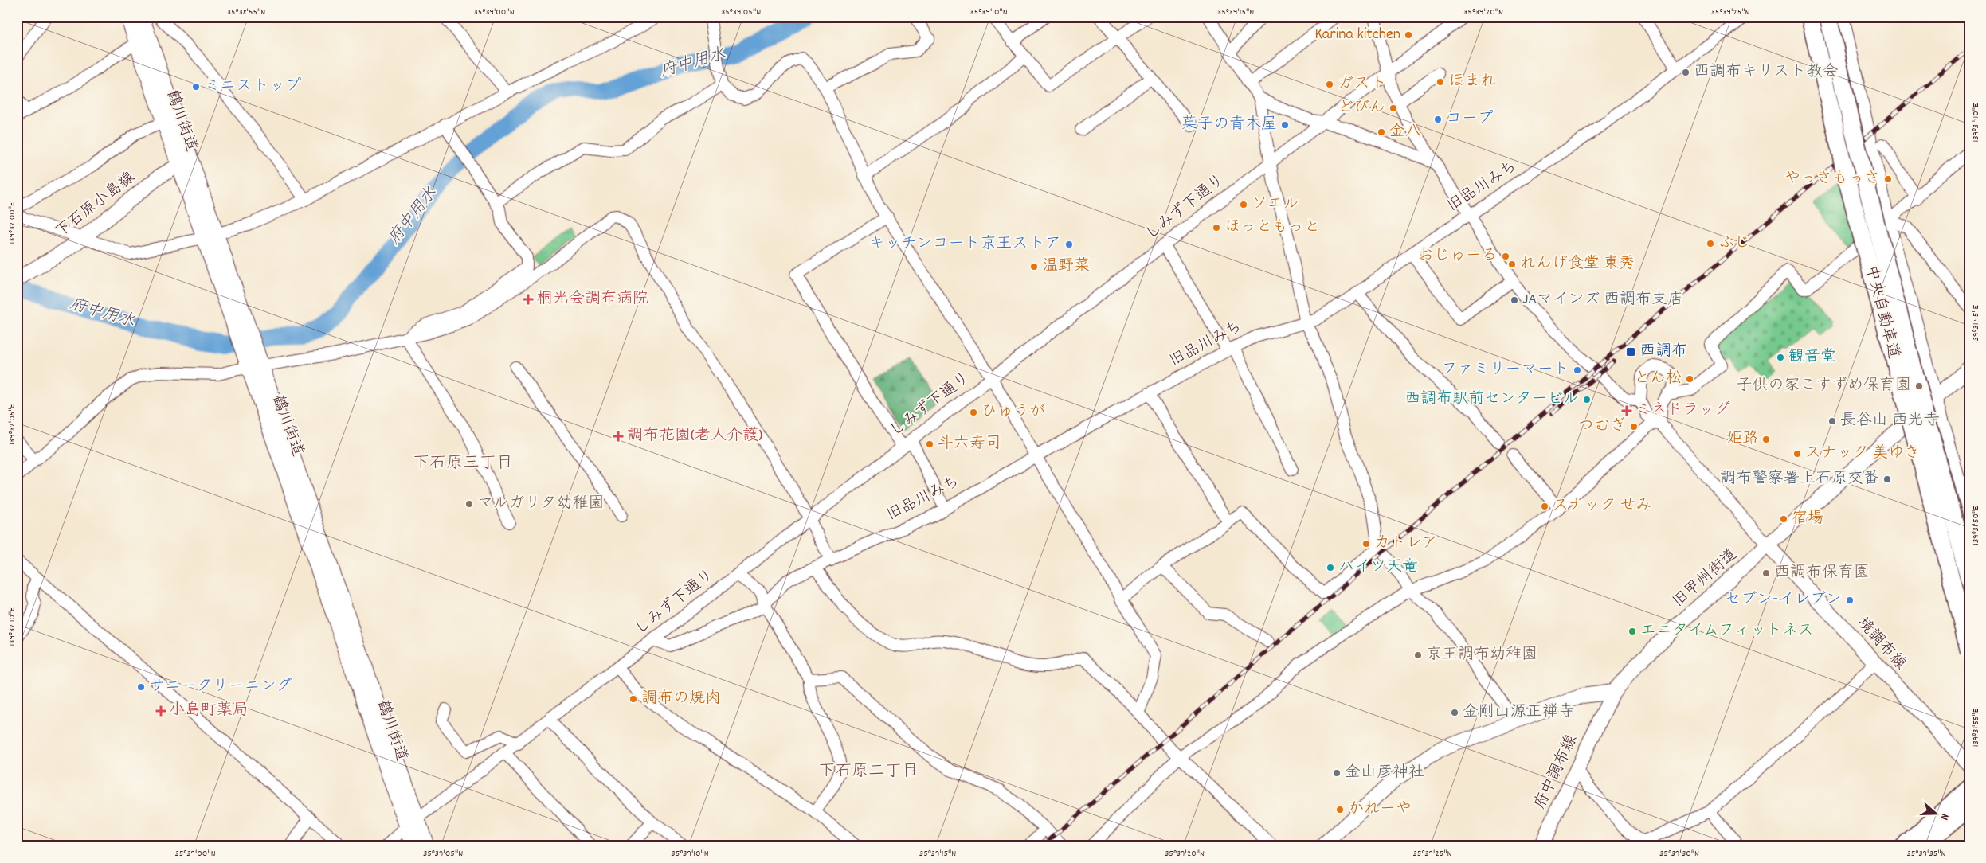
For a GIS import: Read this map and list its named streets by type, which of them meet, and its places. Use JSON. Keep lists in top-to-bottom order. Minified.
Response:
{"streets":{"highway":["中央自動車道"],"main road":["鶴川街道","下石原小島線","旧甲州街道","境調布線","府中調布線"],"street":["旧品川みち","しみず下通り"]},"crossings":[["鶴川街道","下石原小島線"],["鶴川街道","しみず下通り"],["旧品川みち","しみず下通り"],["旧甲州街道","境調布線"],["旧甲州街道","府中調布線"]],"districts":["下石原三丁目","下石原二丁目"],"water":["府中用水"],"places":{"other":["Karina kitchen","西調布キリスト教会","ほまれ","ガスト","ミニストップ","どびん","コープ","菓子の青木屋","金八","やっさもっさ","ソエル","ほっともっと","ふじ","キッチンコート京王ストア","おじゅーる","れんげ食堂 東秀","温野菜","JAマインズ 西調布支店","観音堂","ファミリーマート","とん松","子供の家こすずめ保育園","西調布駅前センタービル","ひゅうが","長谷山 西光寺","つむぎ","姫路","斗六寿司","スナック 美ゆき","調布警察署上石原交番","マルガリタ幼稚園","スナック せみ","宿場","カトレア","ハイツ天竜","西調布保育園","セブン-イレブン","エニタイムフィットネス","京王調布幼稚園","サニークリーニング","調布の焼肉","金剛山源正禅寺","金山彦神社","かれーや"],"health":["桐光会調布病院","ミネドラッグ","調布花園(老人介護)","小島町薬局"],"transit":["西調布"]},"north":"right","coordinates":["35°38'55\"N","35°39'00\"N","35°39'05\"N","35°39'10\"N","35°39'15\"N","35°39'20\"N","35°39'25\"N","139°31'40\"E","139°32'00\"E","139°31'45\"E","139°32'05\"E","139°31'50\"E","139°32'10\"E","139°31'55\"E","35°39'30\"N","35°39'35\"N"]}
